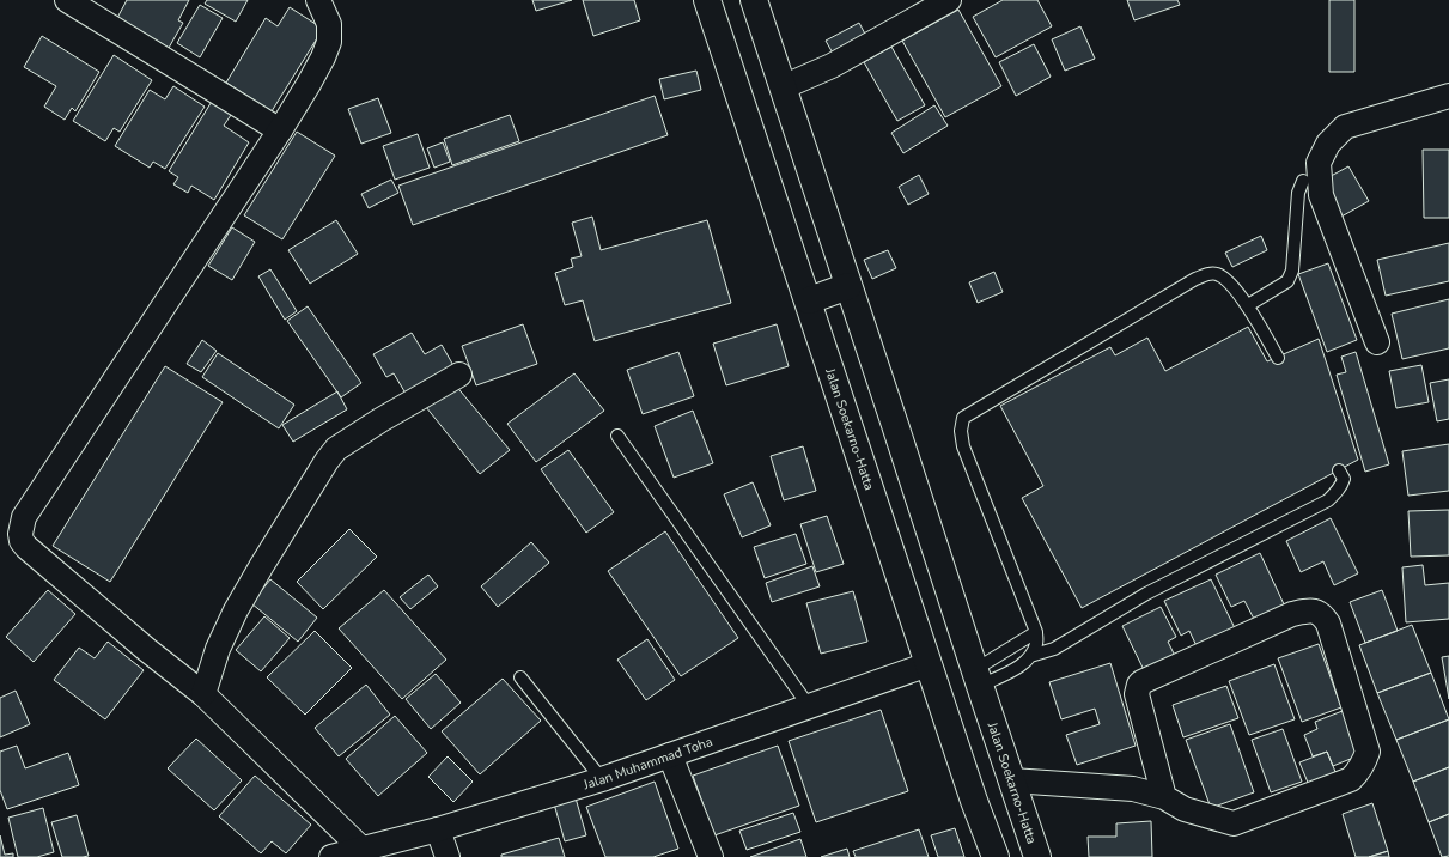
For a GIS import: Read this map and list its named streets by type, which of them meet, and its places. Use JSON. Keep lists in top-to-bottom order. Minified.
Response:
{"streets":{"highway":["Jalan Soekarno-Hatta"],"street":["Jalan Muhammad Toha"]},"crossings":[["Jalan Soekarno-Hatta","Jalan Muhammad Toha"]]}
